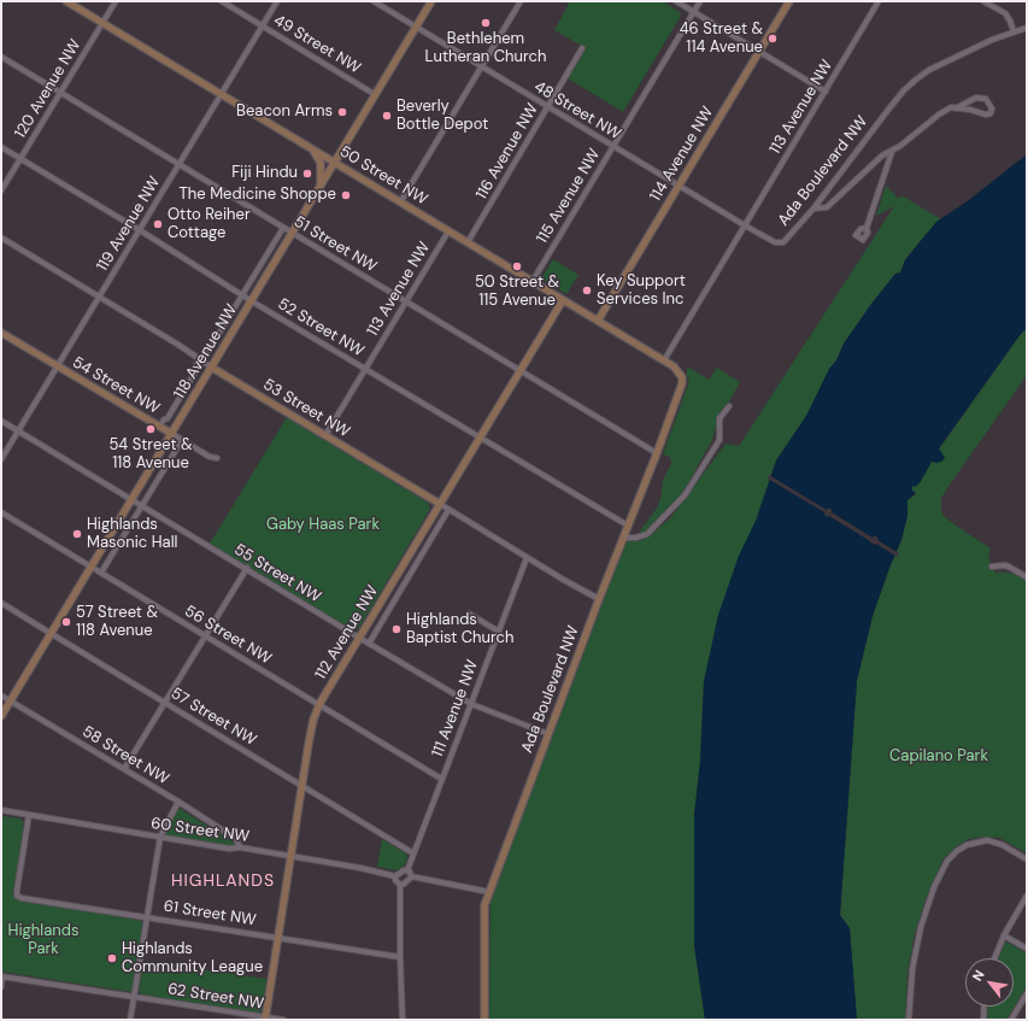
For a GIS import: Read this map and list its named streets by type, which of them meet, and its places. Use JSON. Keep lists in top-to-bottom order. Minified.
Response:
{"streets":{"main road":["114 Avenue NW","Ada Boulevard NW","50 Street NW","118 Avenue NW","54 Street NW","53 Street NW","112 Avenue NW"],"street":["49 Street NW","120 Avenue NW","113 Avenue NW","48 Street NW","116 Avenue NW","115 Avenue NW","119 Avenue NW","51 Street NW","52 Street NW","55 Street NW","56 Street NW","111 Avenue NW","57 Street NW","58 Street NW","60 Street NW","61 Street NW","62 Street NW"]},"crossings":[["49 Street NW","119 Avenue NW"],["49 Street NW","118 Avenue NW"],["120 Avenue NW","50 Street NW"],["120 Avenue NW","51 Street NW"],["120 Avenue NW","52 Street NW"],["113 Avenue NW","48 Street NW"],["113 Avenue NW","Ada Boulevard NW"],["113 Avenue NW","50 Street NW"],["113 Avenue NW","51 Street NW"],["113 Avenue NW","52 Street NW"],["113 Avenue NW","53 Street NW"],["48 Street NW","116 Avenue NW"],["48 Street NW","114 Avenue NW"],["48 Street NW","Ada Boulevard NW"],["48 Street NW","115 Avenue NW"],["48 Street NW","118 Avenue NW"],["116 Avenue NW","50 Street NW"],["114 Avenue NW","50 Street NW"],["Ada Boulevard NW","50 Street NW"],["Ada Boulevard NW","51 Street NW"],["Ada Boulevard NW","52 Street NW"],["Ada Boulevard NW","53 Street NW"],["Ada Boulevard NW","55 Street NW"],["50 Street NW","115 Avenue NW"],["50 Street NW","119 Avenue NW"],["50 Street NW","118 Avenue NW"],["50 Street NW","112 Avenue NW"],["119 Avenue NW","51 Street NW"],["119 Avenue NW","52 Street NW"],["119 Avenue NW","54 Street NW"],["119 Avenue NW","53 Street NW"],["119 Avenue NW","55 Street NW"],["51 Street NW","118 Avenue NW"],["51 Street NW","112 Avenue NW"],["52 Street NW","118 Avenue NW"],["52 Street NW","112 Avenue NW"],["118 Avenue NW","54 Street NW"],["118 Avenue NW","53 Street NW"],["118 Avenue NW","55 Street NW"],["118 Avenue NW","56 Street NW"],["118 Avenue NW","57 Street NW"],["118 Avenue NW","58 Street NW"],["53 Street NW","112 Avenue NW"],["53 Street NW","111 Avenue NW"],["55 Street NW","112 Avenue NW"],["55 Street NW","111 Avenue NW"],["112 Avenue NW","56 Street NW"],["112 Avenue NW","57 Street NW"],["112 Avenue NW","60 Street NW"],["112 Avenue NW","61 Street NW"],["112 Avenue NW","62 Street NW"],["56 Street NW","111 Avenue NW"],["111 Avenue NW","57 Street NW"],["111 Avenue NW","60 Street NW"],["58 Street NW","60 Street NW"],["60 Street NW","61 Street NW"]],"districts":["HIGHLANDS"],"parks":["Gaby Haas Park","Capilano Park","Highlands Park"],"places":["Bethlehem Lutheran Church","46 Street & 114 Avenue","Beacon Arms","Beverly Bottle Depot","Fiji Hindu","The Medicine Shoppe","Otto Reiher Cottage","50 Street & 115 Avenue","Key Support Services Inc","54 Street & 118 Avenue","Highlands Masonic Hall","57 Street & 118 Avenue","Highlands Baptist Church","Highlands Community League"],"north":"top left"}
